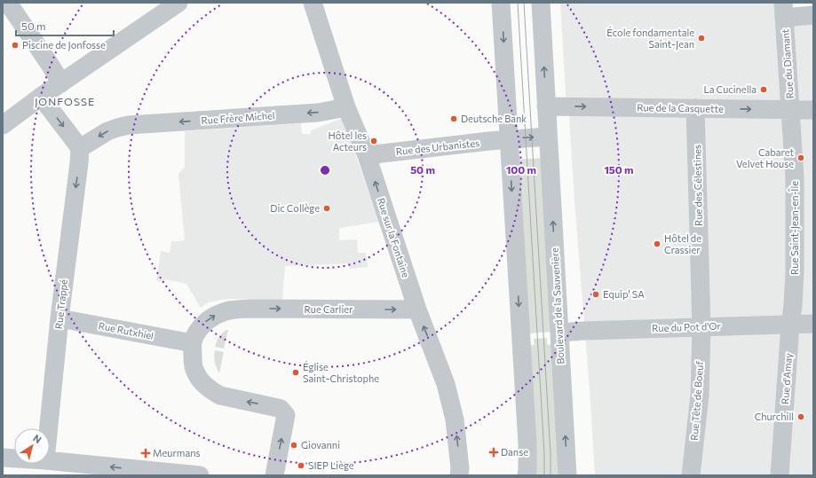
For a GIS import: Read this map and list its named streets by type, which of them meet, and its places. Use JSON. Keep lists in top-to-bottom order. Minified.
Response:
{"streets":{"street":["Rue du Diamant","Rue de la Casquette","Rue Frère Michel","Rue des Urbanistes","Rue des Célestines","Rue Saint-Jean-en-Île","Rue sur la Fontaine","Rue Trappé","Boulevard de la Sauvenière","Rue Carlier","Rue du Pot d'Or","Rue Rutxhiel","Rue d'Amay","Rue Tête de Boeuf"]},"crossings":[["Rue du Diamant","Rue de la Casquette"],["Rue du Diamant","Rue Saint-Jean-en-Île"],["Rue de la Casquette","Rue des Célestines"],["Rue de la Casquette","Rue Saint-Jean-en-Île"],["Rue de la Casquette","Boulevard de la Sauvenière"],["Rue Frère Michel","Rue sur la Fontaine"],["Rue Frère Michel","Rue Trappé"],["Rue des Urbanistes","Rue sur la Fontaine"],["Rue des Célestines","Rue du Pot d'Or"],["Rue des Célestines","Rue Tête de Boeuf"],["Rue Saint-Jean-en-Île","Rue du Pot d'Or"],["Rue Saint-Jean-en-Île","Rue d'Amay"],["Rue sur la Fontaine","Rue Carlier"],["Rue Trappé","Rue Rutxhiel"],["Boulevard de la Sauvenière","Rue du Pot d'Or"],["Rue Carlier","Rue Rutxhiel"],["Rue du Pot d'Or","Rue d'Amay"],["Rue du Pot d'Or","Rue Tête de Boeuf"]],"one_way":["Rue de la Casquette","Rue Frère Michel","Rue Trappé","Rue Carlier"],"districts":["JONFOSSE"],"places":{"other":["École fondamentale Saint-Jean","Piscine de Jonfosse","La Cucinella","Deutsche Bank","Hôtel les Acteurs","Cabaret Velvet House","Dic Collège","Hôtel de Crassier","Equip' SA","Église Saint-Christophe","Churchill","Giovanni","SIEP Liège"],"health":["Danse","Meurmans"]},"scale_bar":"50 m","north":"top right","rings":["50 m","100 m","150 m"]}
